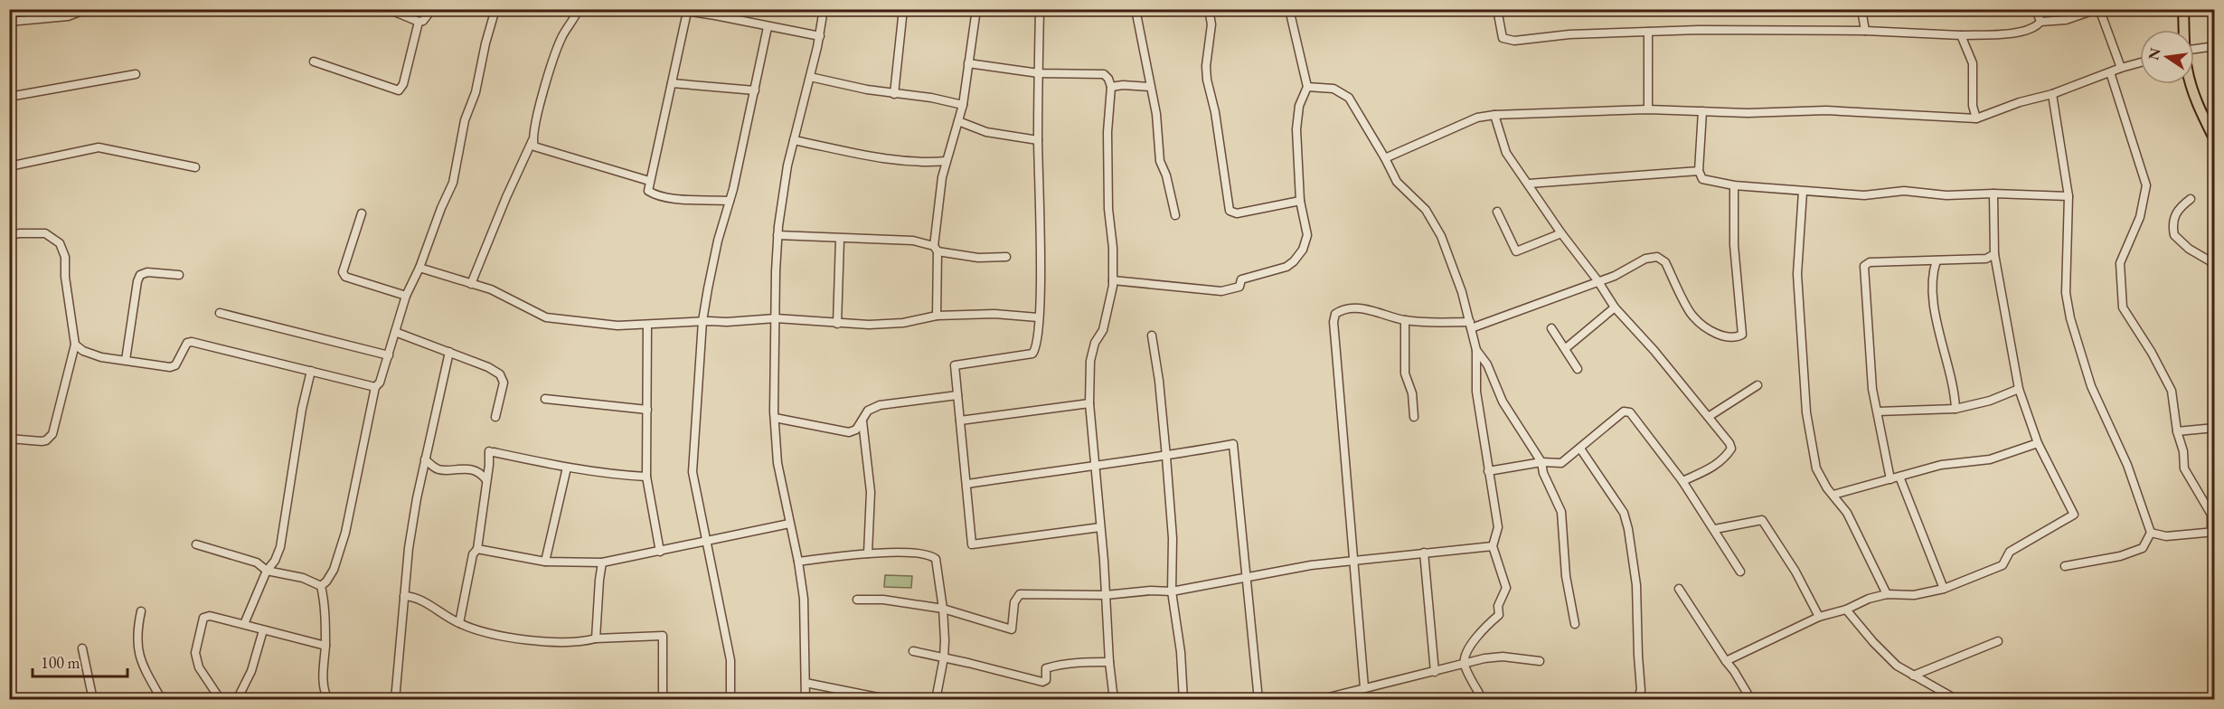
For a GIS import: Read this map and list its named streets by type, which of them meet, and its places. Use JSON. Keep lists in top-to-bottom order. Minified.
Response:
{"scale_bar":"100 m","north":"left"}
